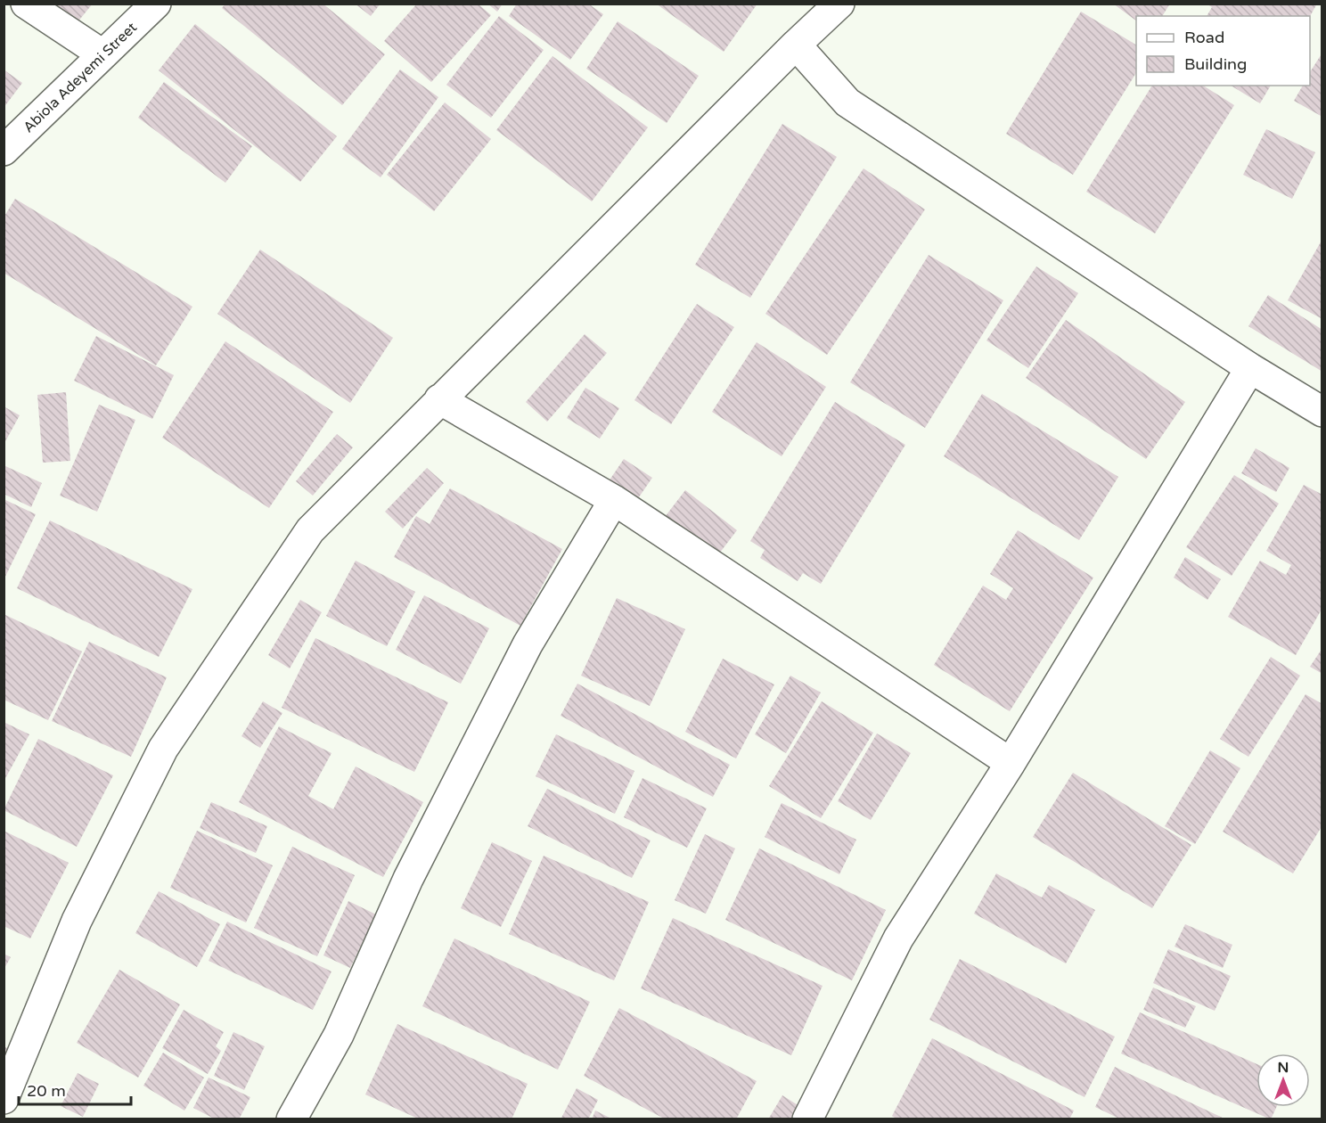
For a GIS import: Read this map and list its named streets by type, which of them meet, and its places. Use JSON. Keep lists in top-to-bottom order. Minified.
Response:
{"streets":{"street":["Abiola Adeyemi Street"]},"legend":["Road","Building"],"scale_bar":"20 m","north":"top"}
